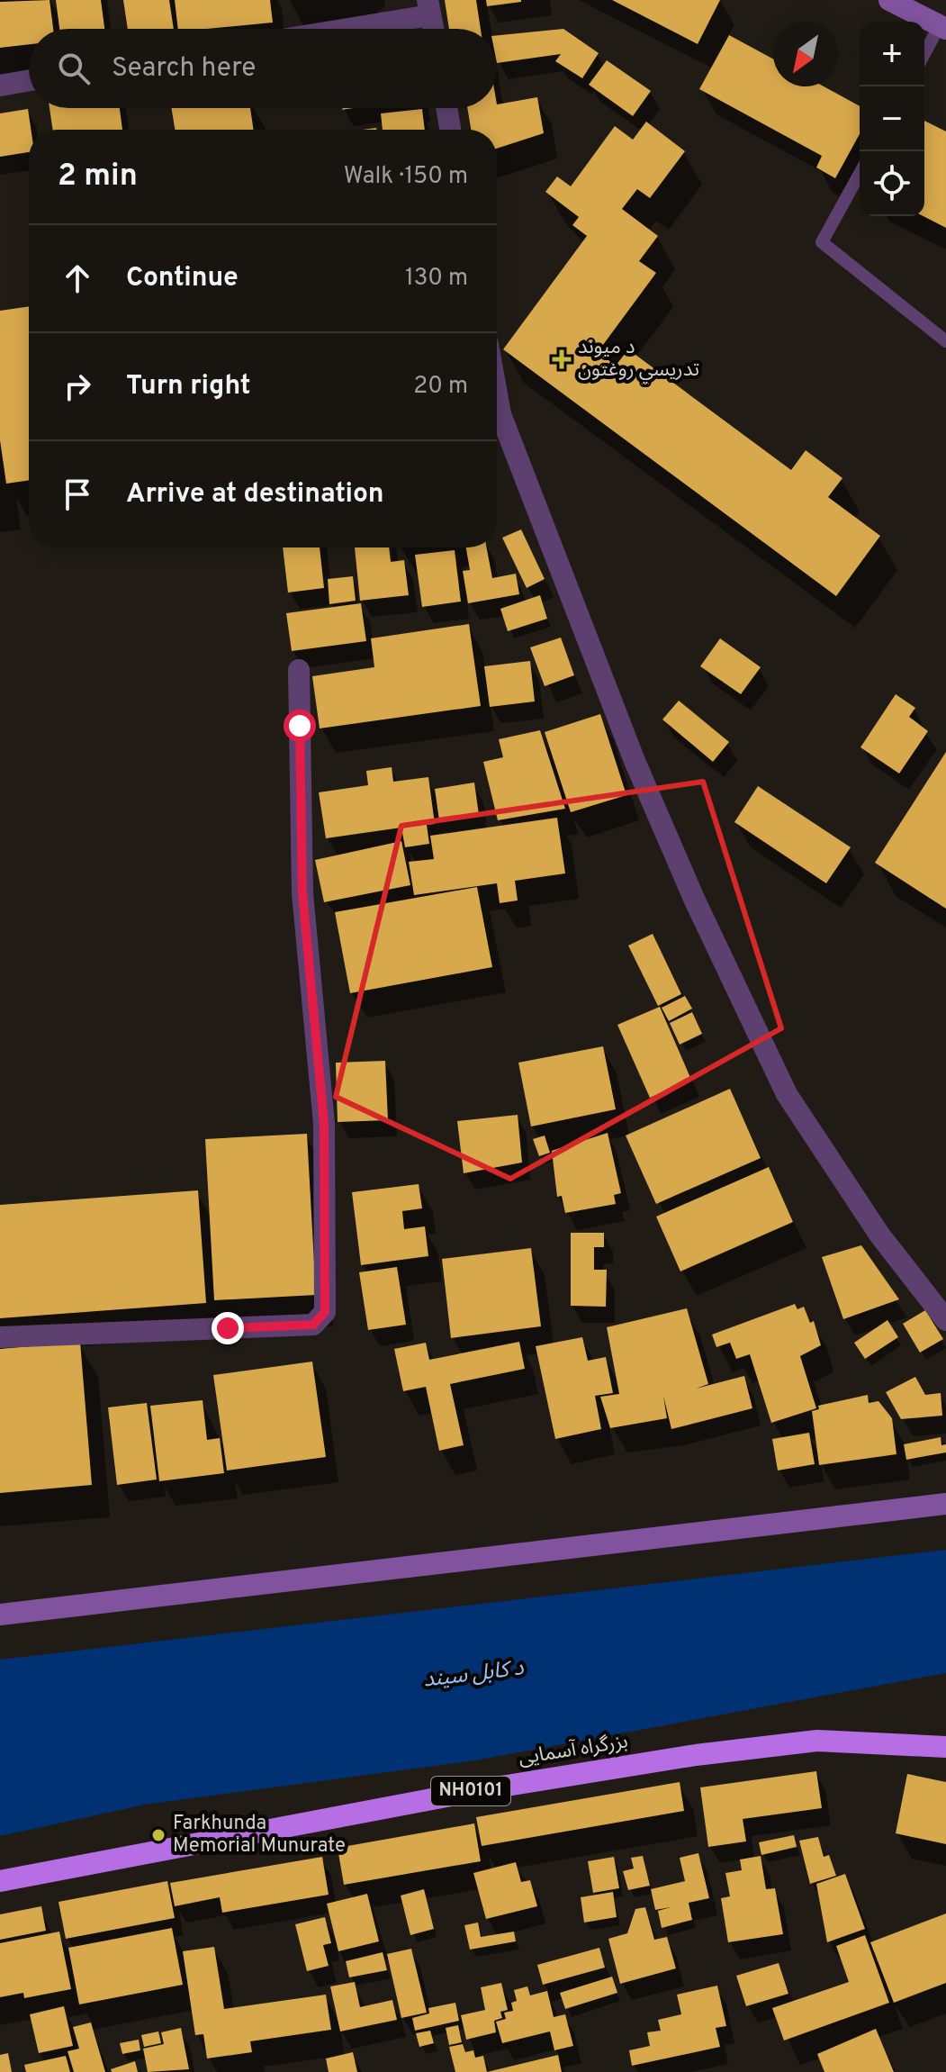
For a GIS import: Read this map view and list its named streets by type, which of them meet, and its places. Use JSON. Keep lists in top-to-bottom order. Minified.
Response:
{"streets":{"highway":["بزرگراه آسمایی","NH0101"]},"water":["د کابل سيند"],"places":{"health":["د میوند تدریسي روغتون"],"other":["Farkhunda Memorial Munurate"]},"north":"bottom left","page":{"map_buttons":["+","−"],"search":"Search here","heading":["2 min","Walk · 150 m"],"list":[["Continue","130 m"],["Turn right","20 m"],"Arrive at destination"]}}
